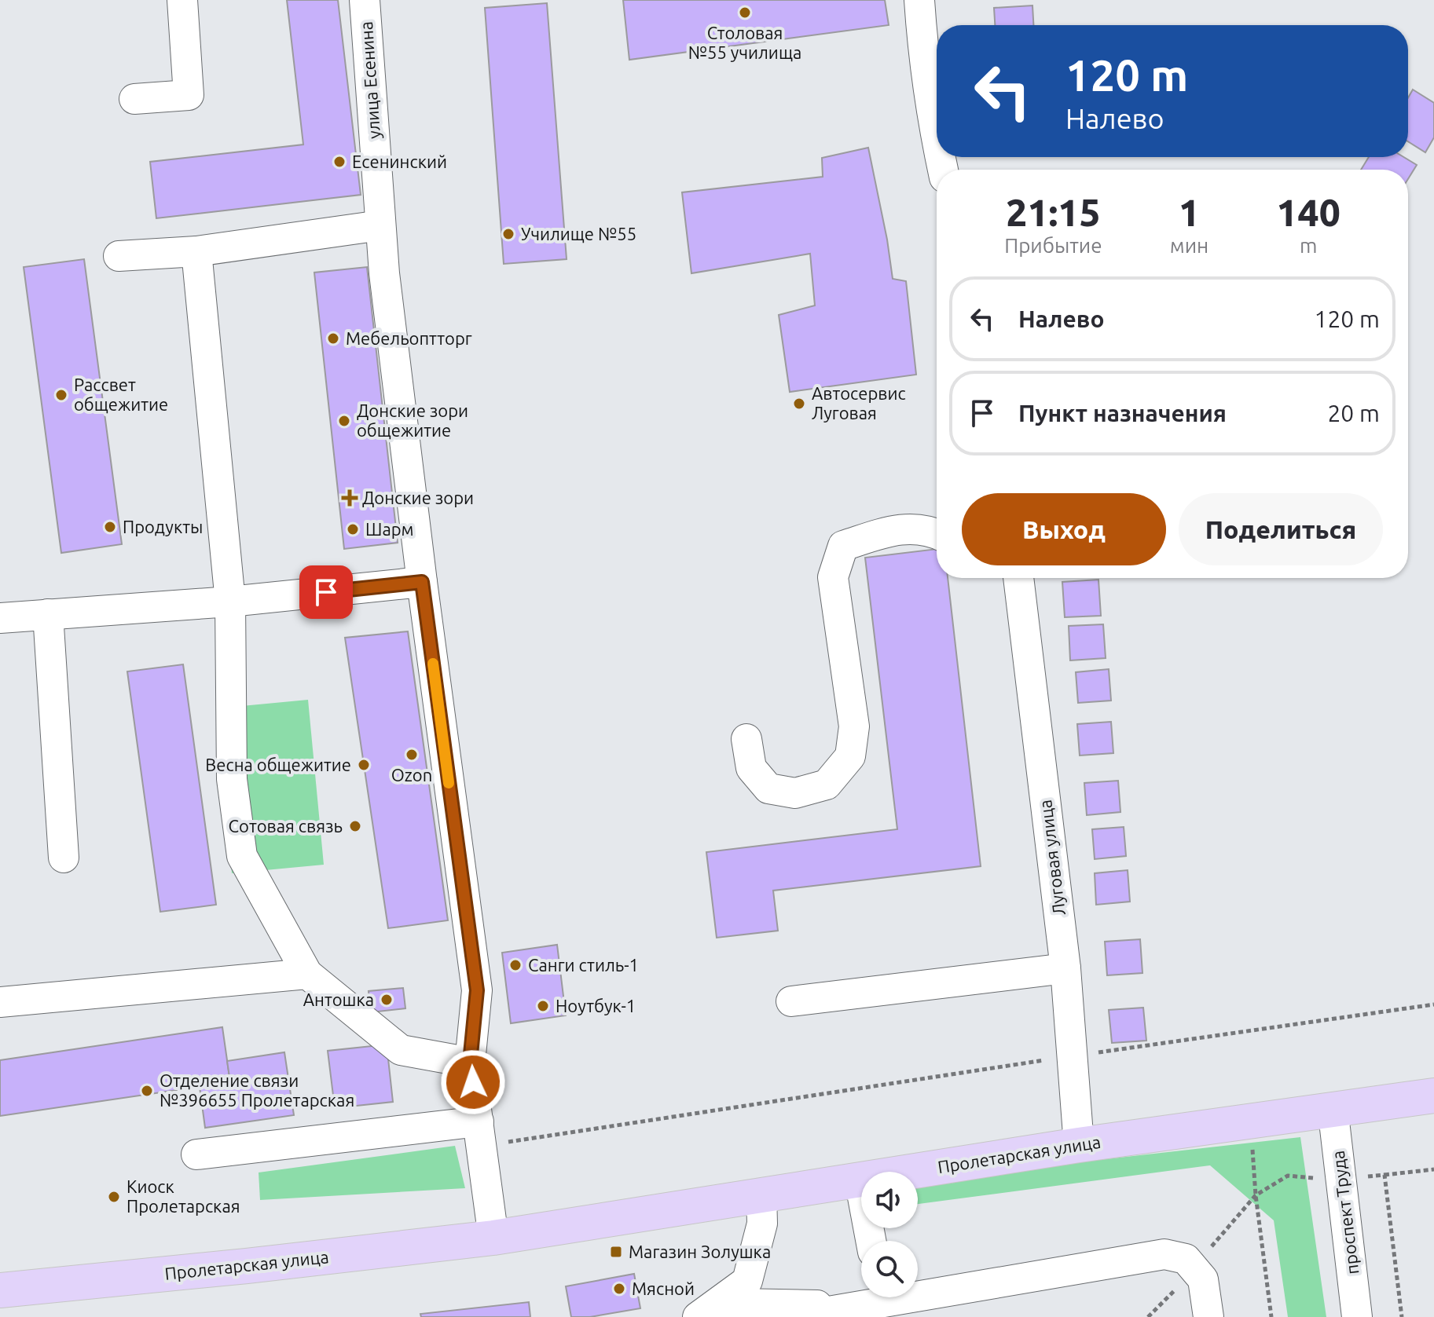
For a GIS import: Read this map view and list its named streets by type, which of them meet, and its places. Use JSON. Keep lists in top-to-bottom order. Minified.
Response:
{"streets":{"main road":["Пролетарская улица"],"street":["улица Есенина","Луговая улица","проспект Труда"]},"crossings":[["Луговая улица","Пролетарская улица"],["Пролетарская улица","проспект Труда"]],"places":{"other":["Столовая №55 училища","Есенинский","Училище №55","Мебельоптторг","Рассвет общежитие","Автосервис Луговая","Донские зори общежитие","Продукты","Шарм","Ozon","Весна общежитие","Сотовая связь","Санги стиль-1","Антошка","Ноутбук-1","Отделение связи №396655 Пролетарская","Киоск Пролетарская","Мясной"],"health":["Донские зори"],"transit":["Магазин Золушка"]},"page":{"turn":["120 m","Налево"],"eta":["21:15","Прибытие","1","мин","140","m"],"list":[{"name":"Налево","value":"120 m"},{"name":"Пункт назначения","value":"20 m"}],"buttons":["Выход","Поделиться"]}}
